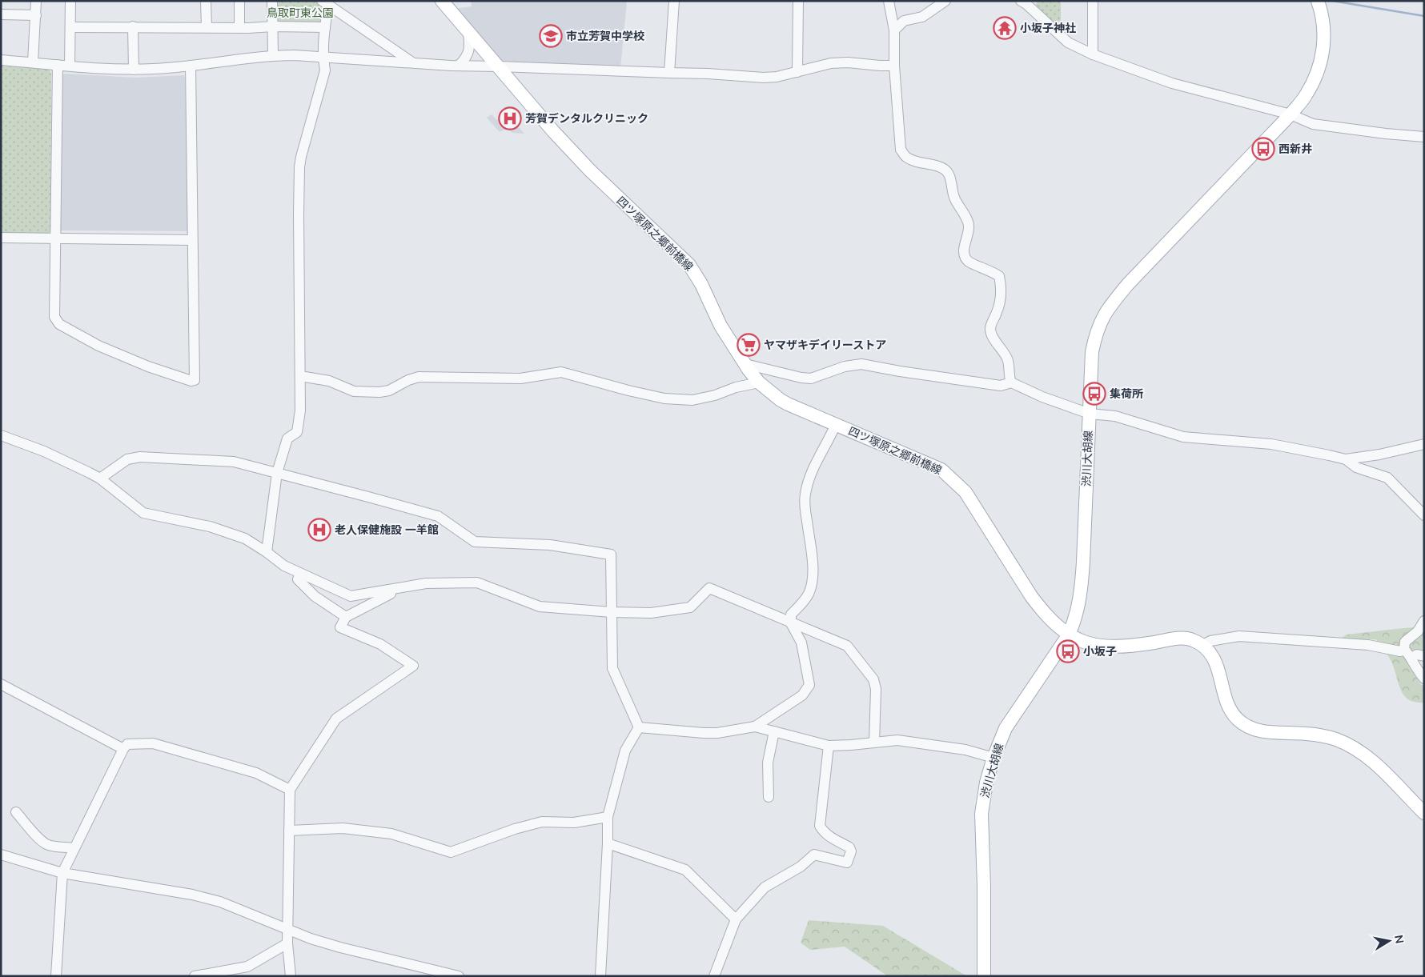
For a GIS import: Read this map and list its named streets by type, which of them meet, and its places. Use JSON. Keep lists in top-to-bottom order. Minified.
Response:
{"streets":{"main road":["四ツ塚原之郷前橋線","渋川大胡線"]},"crossings":[["四ツ塚原之郷前橋線","渋川大胡線"]],"parks":["鳥取町東公園"],"places":{"temple":["小坂子神社"],"school or university":["市立芳賀中学校"],"hospital":["芳賀デンタルクリニック","老人保健施設 一羊館"],"bus stop":["西新井","集荷所","小坂子"],"supermarket":["ヤマザキデイリーストア"]},"north":"right"}
